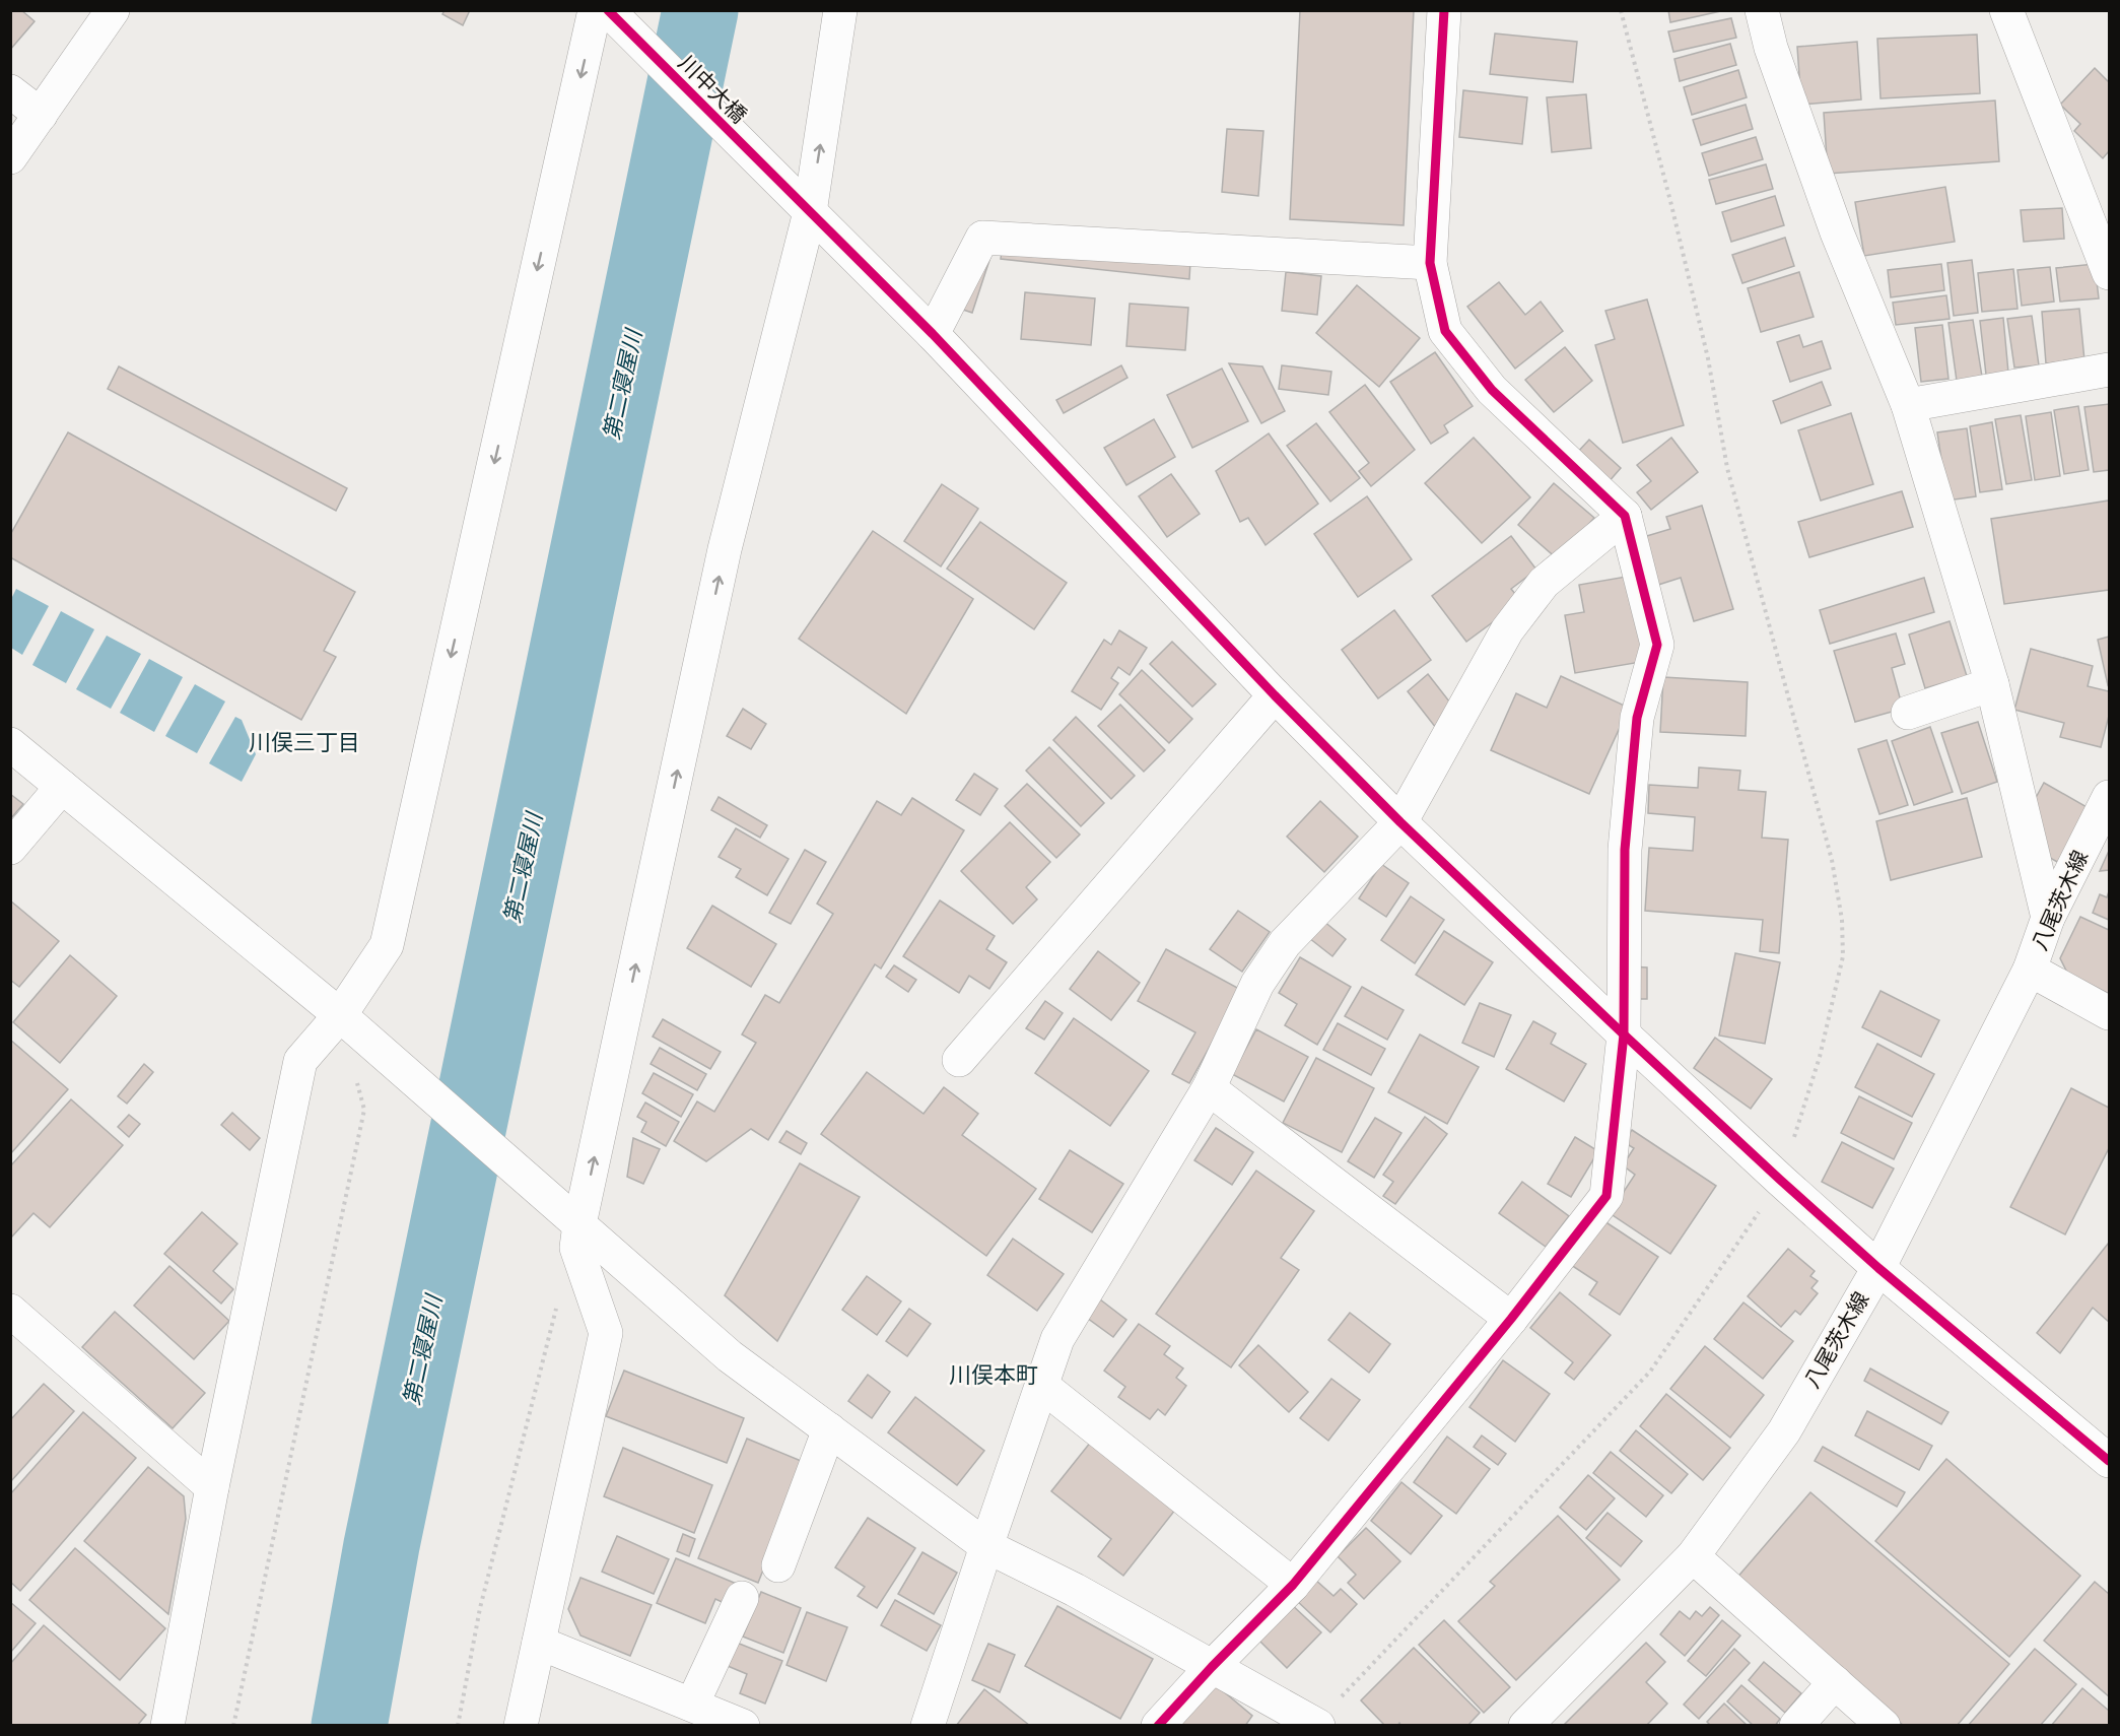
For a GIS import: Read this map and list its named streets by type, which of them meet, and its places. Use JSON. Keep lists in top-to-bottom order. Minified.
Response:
{"streets":{"street":["川中大橋","八尾茨木線"]},"crossings":[["川中大橋","八尾茨木線"]],"districts":["川俣三丁目","川俣本町"],"water":["第二寝屋川"]}
